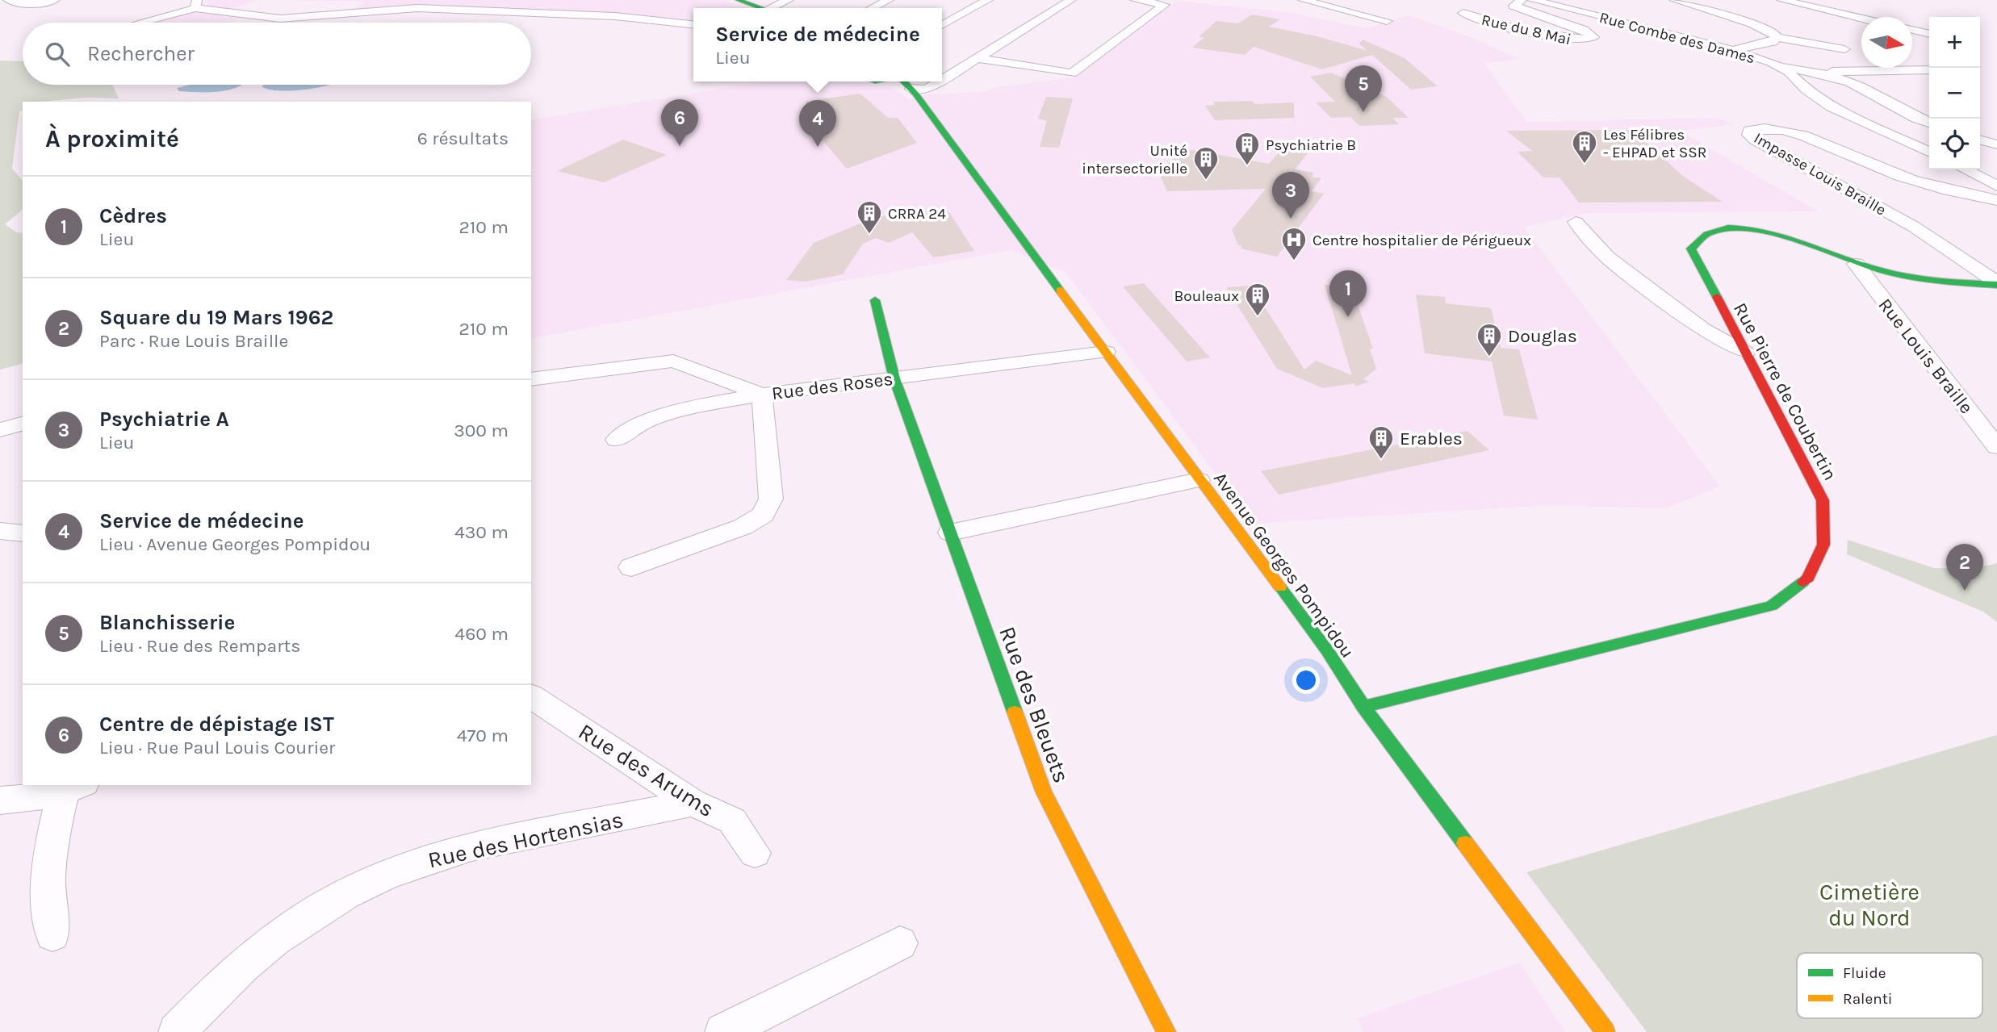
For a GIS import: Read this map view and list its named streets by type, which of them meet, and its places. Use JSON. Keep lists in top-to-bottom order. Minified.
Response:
{"streets":{"street":["Rue du 8 Mai","Rue Combe des Dames","Impasse Louis Braille","Rue Louis Braille","Rue des Roses","Rue Pierre de Coubertin","Avenue Georges Pompidou","Rue des Bleuets","Rue des Arums","Rue des Hortensias"]},"crossings":[["Impasse Louis Braille","Rue Pierre de Coubertin"],["Rue Louis Braille","Rue Pierre de Coubertin"],["Rue des Roses","Avenue Georges Pompidou"],["Rue des Roses","Rue des Bleuets"],["Rue Pierre de Coubertin","Avenue Georges Pompidou"],["Rue des Arums","Rue des Hortensias"]],"parks":["Cimetière du Nord"],"places":{"building":["Les Félibres - EHPAD et SSR","Psychiatrie B","Unité intersectorielle","CRRA 24","Bouleaux","Douglas","Erables"],"hospital":["Centre hospitalier de Périgueux"]},"legend":["Fluide","Ralenti"],"north":"right","page":{"popup":["Service de médecine","Lieu"],"map_buttons":["+","−"],"search":"Rechercher","pins":["5","6","4","3","1","2"],"heading":["À proximité","6 résultats"],"list":[{"mark":"1","name":"Cèdres","note":"Lieu","value":"210 m"},{"mark":"2","name":"Square du 19 Mars 1962","note":"Parc · Rue Louis Braille","value":"210 m"},{"mark":"3","name":"Psychiatrie A","note":"Lieu","value":"300 m"},{"mark":"4","name":"Service de médecine","note":"Lieu · Avenue Georges Pompidou","value":"430 m"},{"mark":"5","name":"Blanchisserie","note":"Lieu · Rue des Remparts","value":"460 m"},{"mark":"6","name":"Centre de dépistage IST","note":"Lieu · Rue Paul Louis Courier","value":"470 m"}]}}
